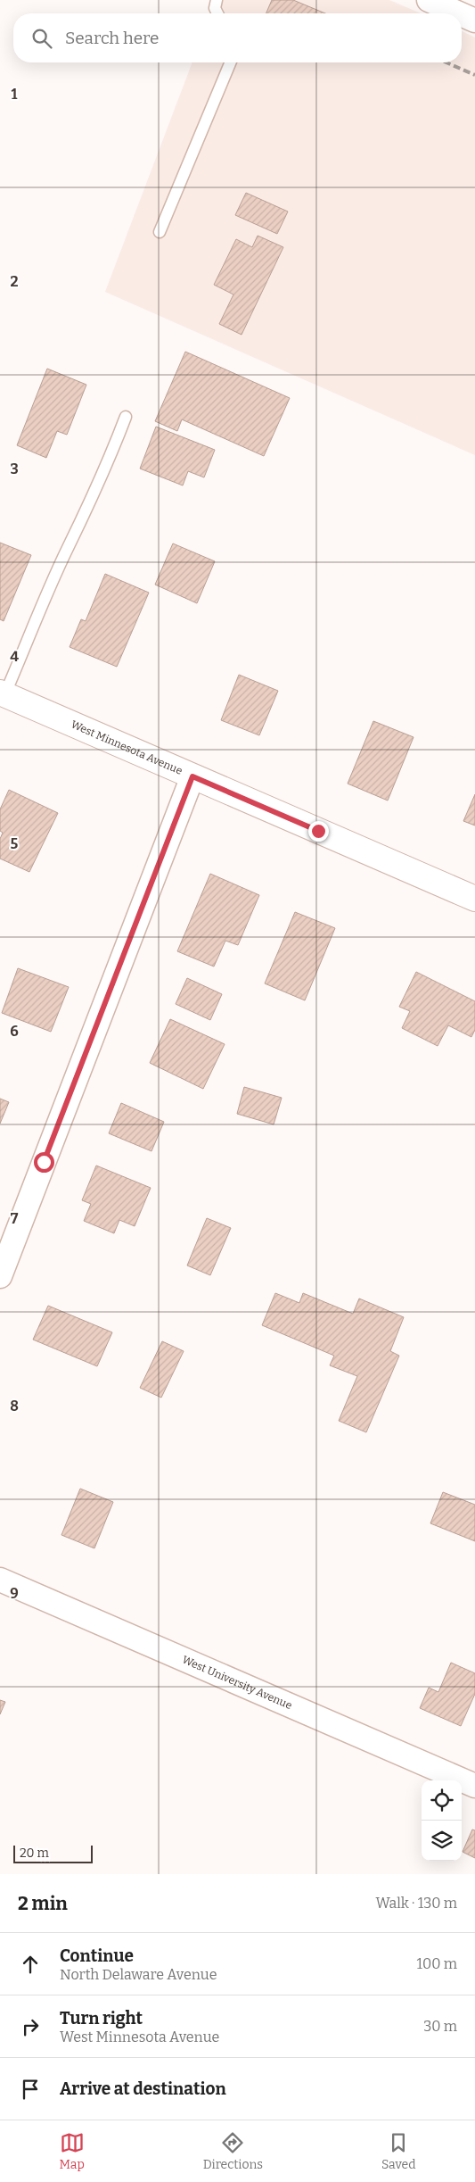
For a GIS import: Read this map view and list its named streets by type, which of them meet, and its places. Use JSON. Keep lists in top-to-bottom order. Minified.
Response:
{"streets":{"street":["West Minnesota Avenue","West University Avenue"]},"scale_bar":"20 m","page":{"search":"Search here","scale":"20 m","heading":["2 min","Walk · 130 m"],"list":[["Continue","North Delaware Avenue","100 m"],["Turn right","West Minnesota Avenue","30 m"],"Arrive at destination"],"nav":["Map","Directions","Saved"]},"grid":{"rows":["1","2","3","4","5","6","7","8","9"]}}
